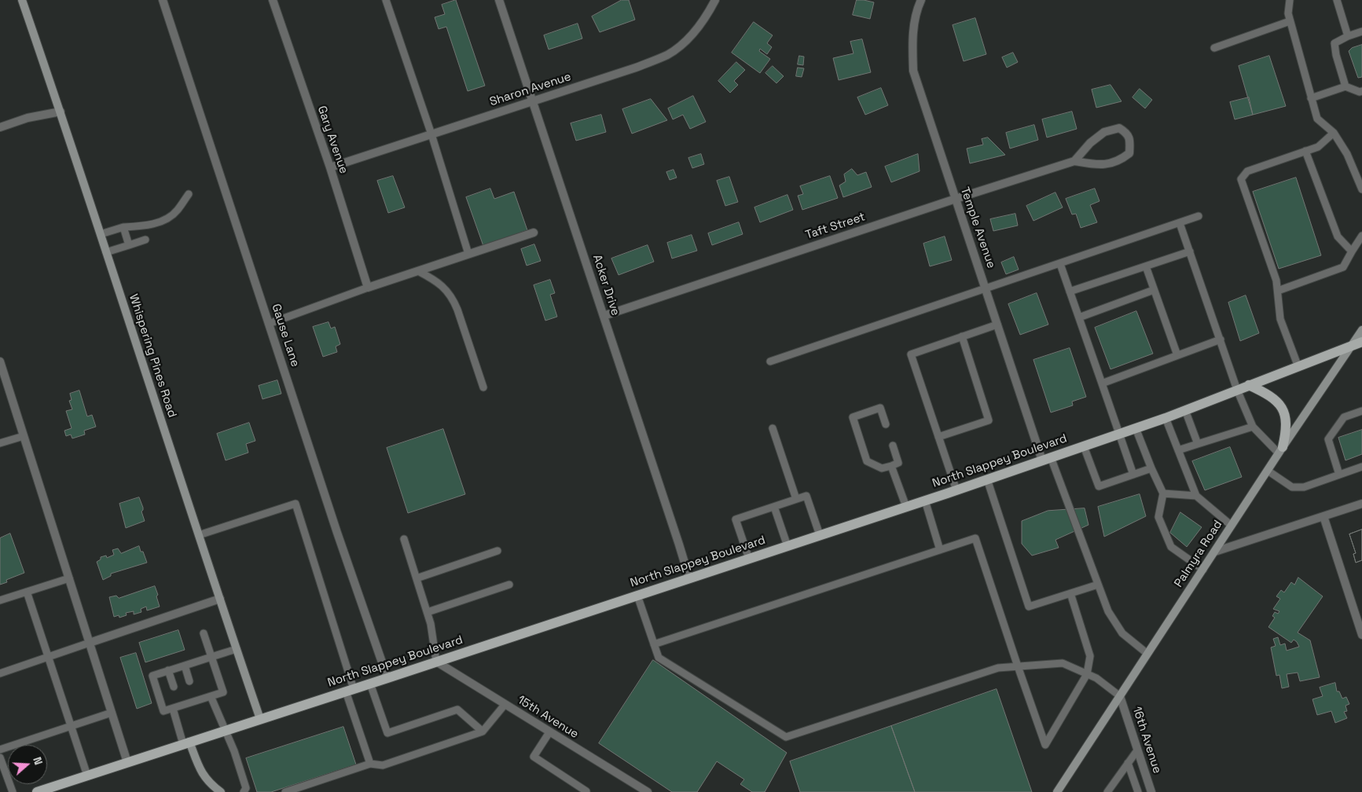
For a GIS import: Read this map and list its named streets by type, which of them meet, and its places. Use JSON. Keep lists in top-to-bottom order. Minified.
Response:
{"streets":{"main road":["North Slappey Boulevard"],"street":["Sharon Avenue","Gary Avenue","Taft Street","Temple Avenue","Acker Drive","Gause Lane","Whispering Pines Road","Palmyra Road","15th Avenue","16th Avenue"]},"crossings":[["Sharon Avenue","Gary Avenue"],["Sharon Avenue","Acker Drive"],["Taft Street","Temple Avenue"],["Taft Street","Acker Drive"],["Temple Avenue","North Slappey Boulevard"],["Acker Drive","North Slappey Boulevard"],["Gause Lane","North Slappey Boulevard"],["Whispering Pines Road","North Slappey Boulevard"],["North Slappey Boulevard","Palmyra Road"],["North Slappey Boulevard","15th Avenue"],["Palmyra Road","16th Avenue"]],"north":"right"}
